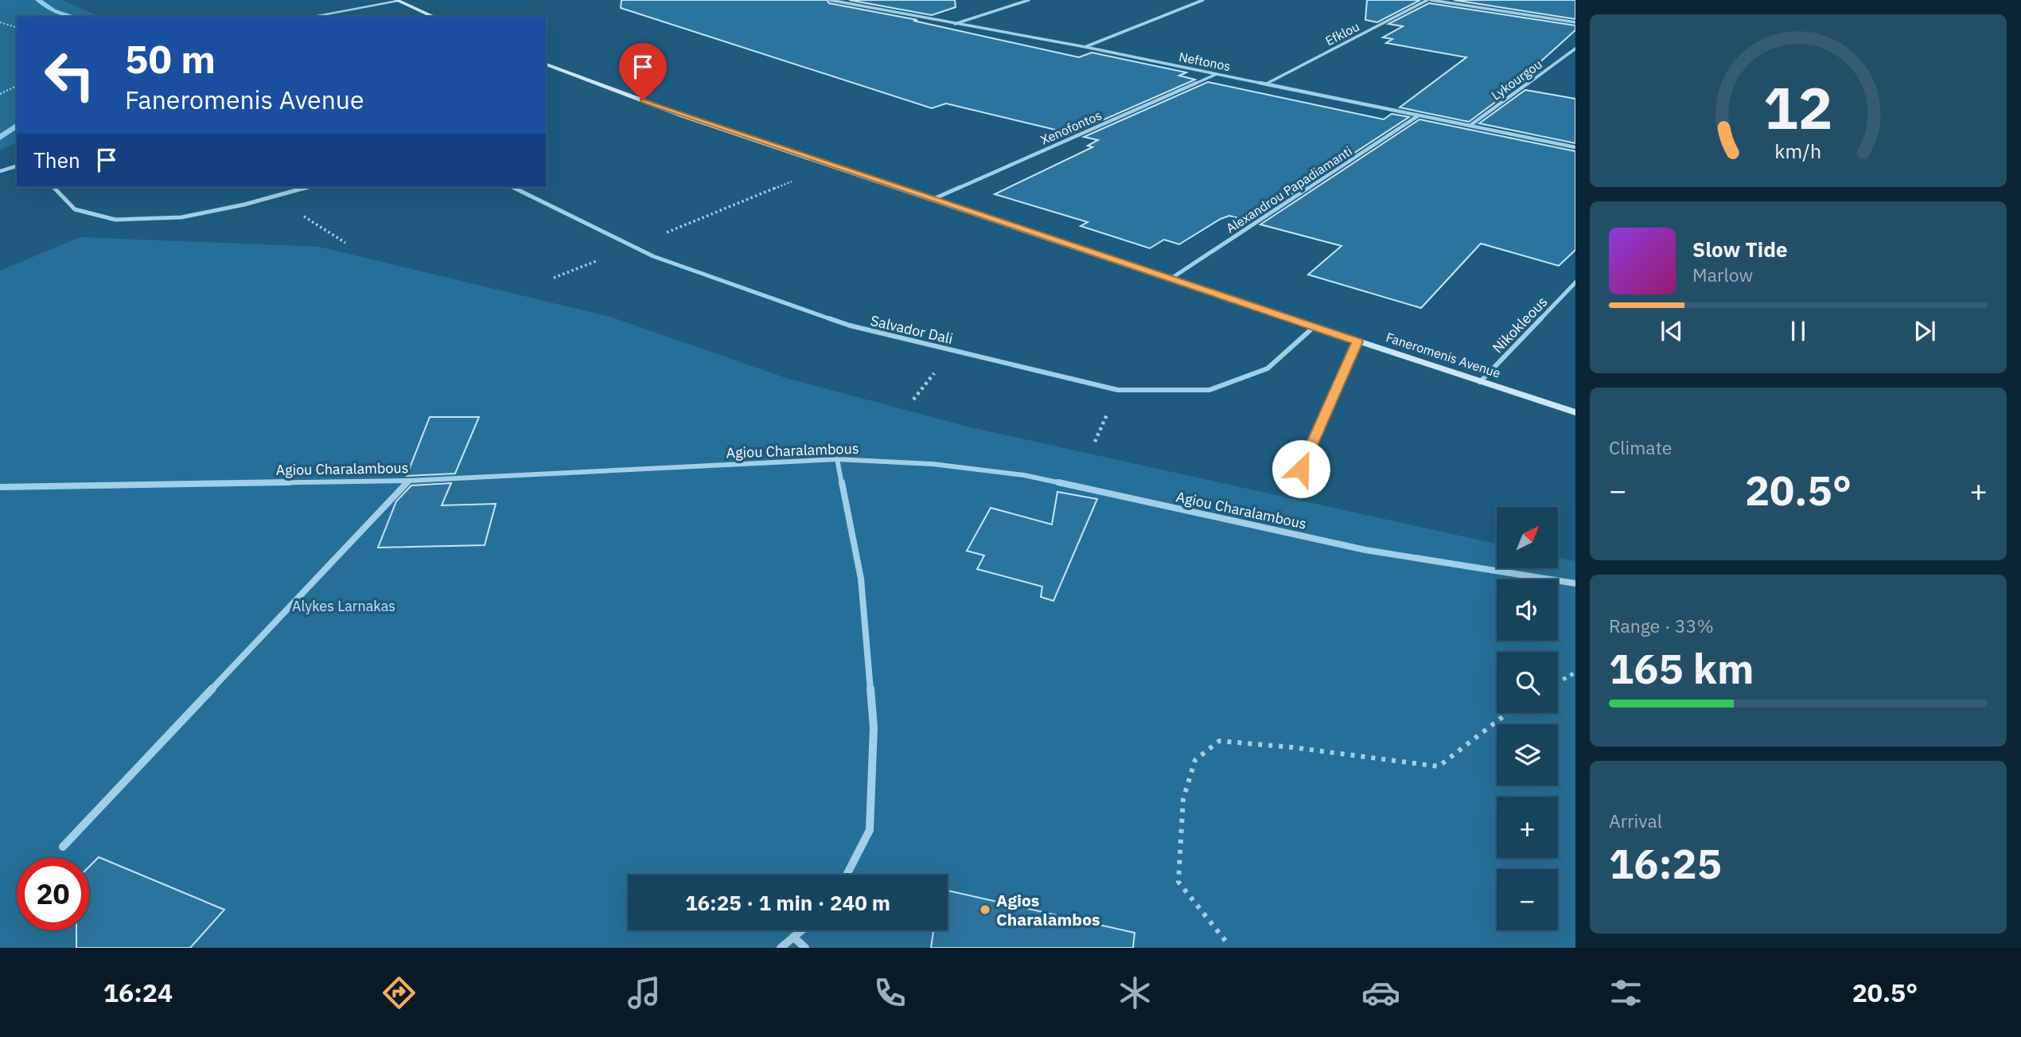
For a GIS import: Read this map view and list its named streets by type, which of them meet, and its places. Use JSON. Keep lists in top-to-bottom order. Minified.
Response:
{"streets":{"main road":["Faneromenis Avenue"],"street":["Efklou","Neftonos","Lykourgou","Xenofontos","Alexandrou Papadiamanti","Nikokleous","Salvador Dali","Agiou Charalambous"]},"crossings":[["Efklou","Neftonos"],["Neftonos","Lykourgou"],["Neftonos","Xenofontos"],["Neftonos","Alexandrou Papadiamanti"],["Xenofontos","Faneromenis Avenue"],["Alexandrou Papadiamanti","Faneromenis Avenue"],["Nikokleous","Faneromenis Avenue"],["Salvador Dali","Faneromenis Avenue"]],"parks":["Alykes Larnakas"],"places":["Agios Charalambos"],"north":"top right","page":{"turn":["50 m","Faneromenis Avenue"],"then":"Then","song":["Slow Tide","Marlow"],"tile":["Climate",["Range · 33%","165 km"],["Arrival","16:25"]],"heat":["−","20.5°","+"],"map_buttons":["+","−"],"limit":"20","trip":"16:25 · 1 min · 240 m","tabs":["16:24","20.5°"],"gauge":["12","km/h"]}}
